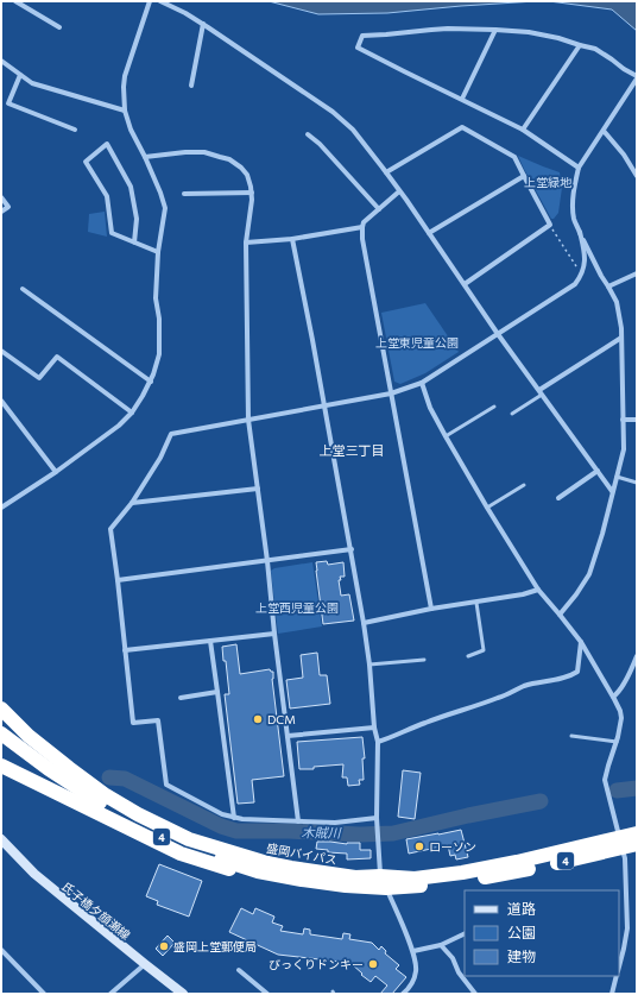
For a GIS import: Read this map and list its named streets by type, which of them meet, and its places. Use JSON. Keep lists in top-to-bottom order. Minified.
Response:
{"streets":{"highway":["4","盛岡バイパス"],"main road":["氏子橋夕顔瀬線"]},"districts":["上堂三丁目"],"water":["木賊川"],"parks":["上堂緑地","上堂東児童公園","上堂西児童公園"],"places":["DCM","ローソン","盛岡上堂郵便局","びっくりドンキー"],"legend":["道路","公園","建物"]}
